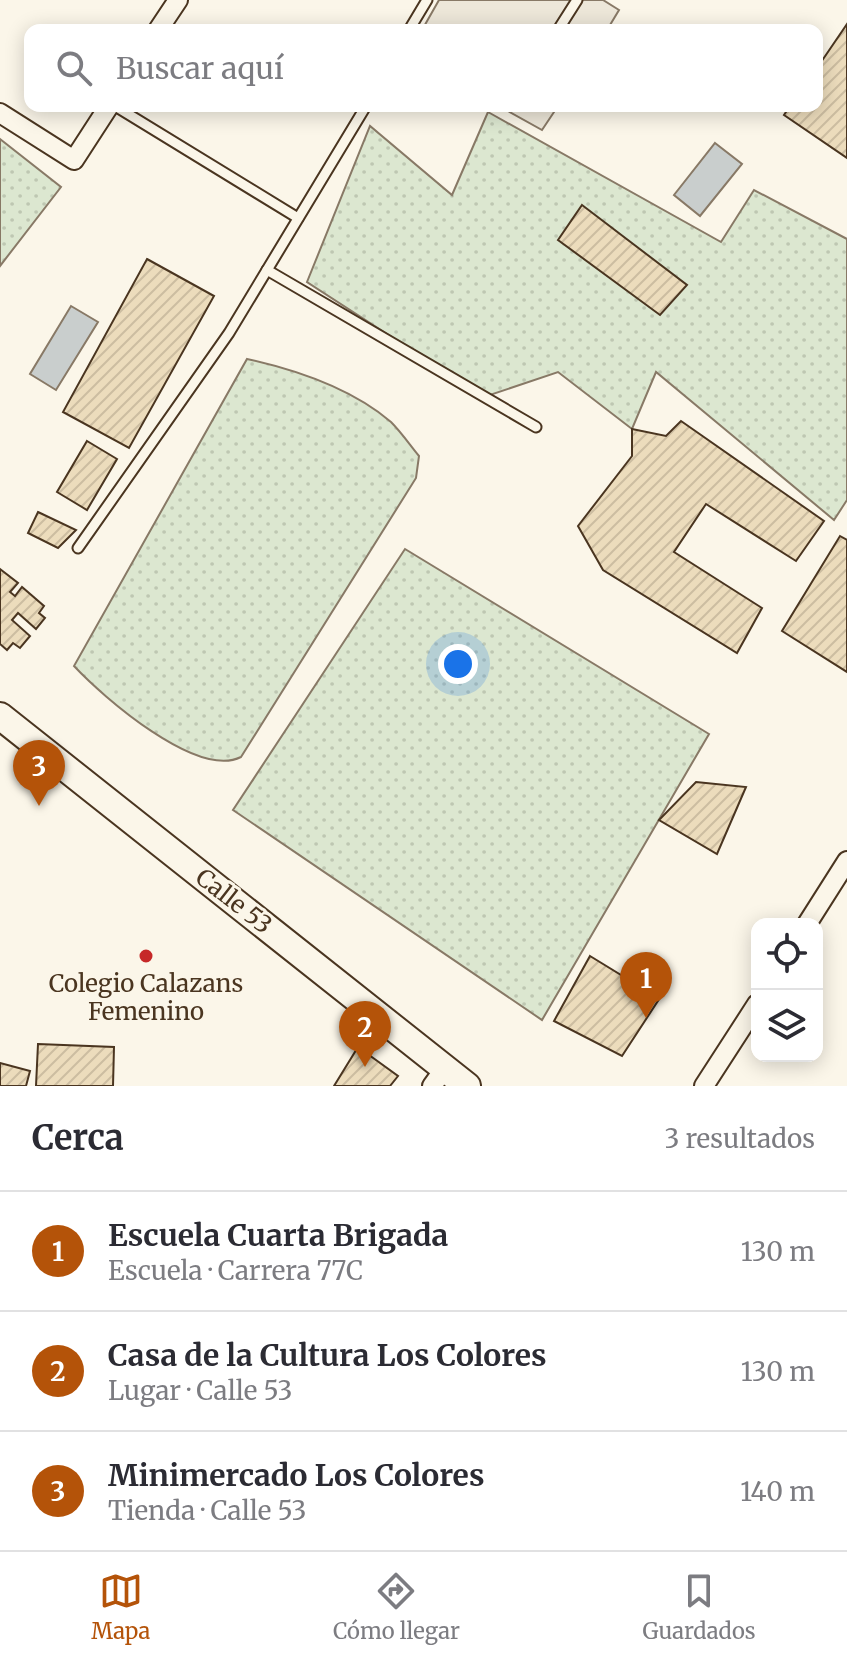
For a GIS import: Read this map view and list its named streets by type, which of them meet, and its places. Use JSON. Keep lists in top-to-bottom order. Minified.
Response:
{"streets":{"street":["Calle 53"]},"places":["Colegio Calazans Femenino"],"page":{"search":"Buscar aquí","pins":["3","1","2"],"heading":["Cerca","3 resultados"],"list":[{"mark":"1","name":"Escuela Cuarta Brigada","note":"Escuela · Carrera 77C","value":"130 m"},{"mark":"2","name":"Casa de la Cultura Los Colores","note":"Lugar · Calle 53","value":"130 m"},{"mark":"3","name":"Minimercado Los Colores","note":"Tienda · Calle 53","value":"140 m"}],"nav":["Mapa","Cómo llegar","Guardados"]}}
